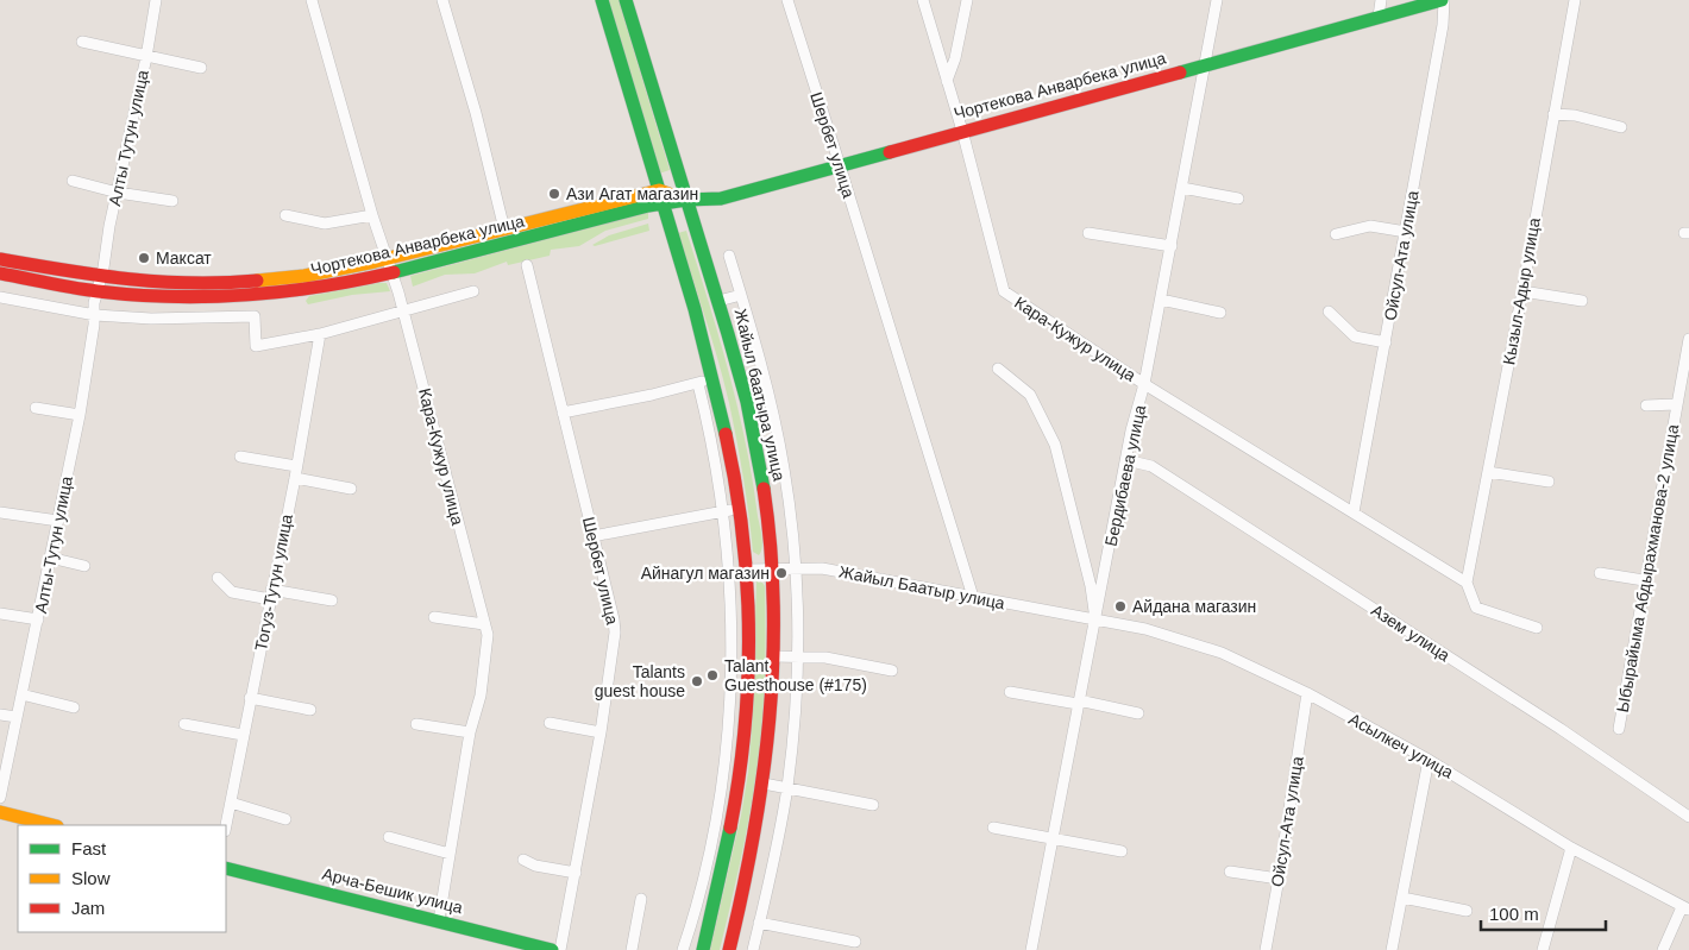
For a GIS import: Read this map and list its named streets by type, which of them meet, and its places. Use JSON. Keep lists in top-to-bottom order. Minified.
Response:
{"streets":{"main road":["Чортекова Анварбека улица","Жайыл баатыра улица","Арча-Бешик улица"],"street":["Алты Тутун улица","Шербет улица","Ойсул-Ата улица","Кызыл-Адыр улица","Кара-Кужур улица","Бердибаева улица","Алты-Тутун улица","Ыбырайыма Абдырахманова-2 улица","Тогуз-Тутун улица","Жайыл Баатыр улица","Азем улица","Асылкеч улица"]},"crossings":[["Чортекова Анварбека улица","Алты Тутун улица"],["Чортекова Анварбека улица","Шербет улица"],["Чортекова Анварбека улица","Ойсул-Ата улица"],["Чортекова Анварбека улица","Кара-Кужур улица"],["Чортекова Анварбека улица","Жайыл баатыра улица"],["Чортекова Анварбека улица","Бердибаева улица"],["Чортекова Анварбека улица","Алты-Тутун улица"],["Алты Тутун улица","Алты-Тутун улица"],["Шербет улица","Жайыл Баатыр улица"],["Ойсул-Ата улица","Кара-Кужур улица"],["Ойсул-Ата улица","Асылкеч улица"],["Кызыл-Адыр улица","Кара-Кужур улица"],["Кара-Кужур улица","Бердибаева улица"],["Кара-Кужур улица","Арча-Бешик улица"],["Жайыл баатыра улица","Жайыл Баатыр улица"],["Бердибаева улица","Жайыл Баатыр улица"],["Бердибаева улица","Азем улица"],["Бердибаева улица","Асылкеч улица"],["Жайыл Баатыр улица","Асылкеч улица"]],"places":["Ази Агат магазин","Максат","Айнагул магазин","Айдана магазин","Talant Guesthouse (#175)","Talants guest house"],"legend":["Fast","Slow","Jam"],"scale_bar":"100 m"}
